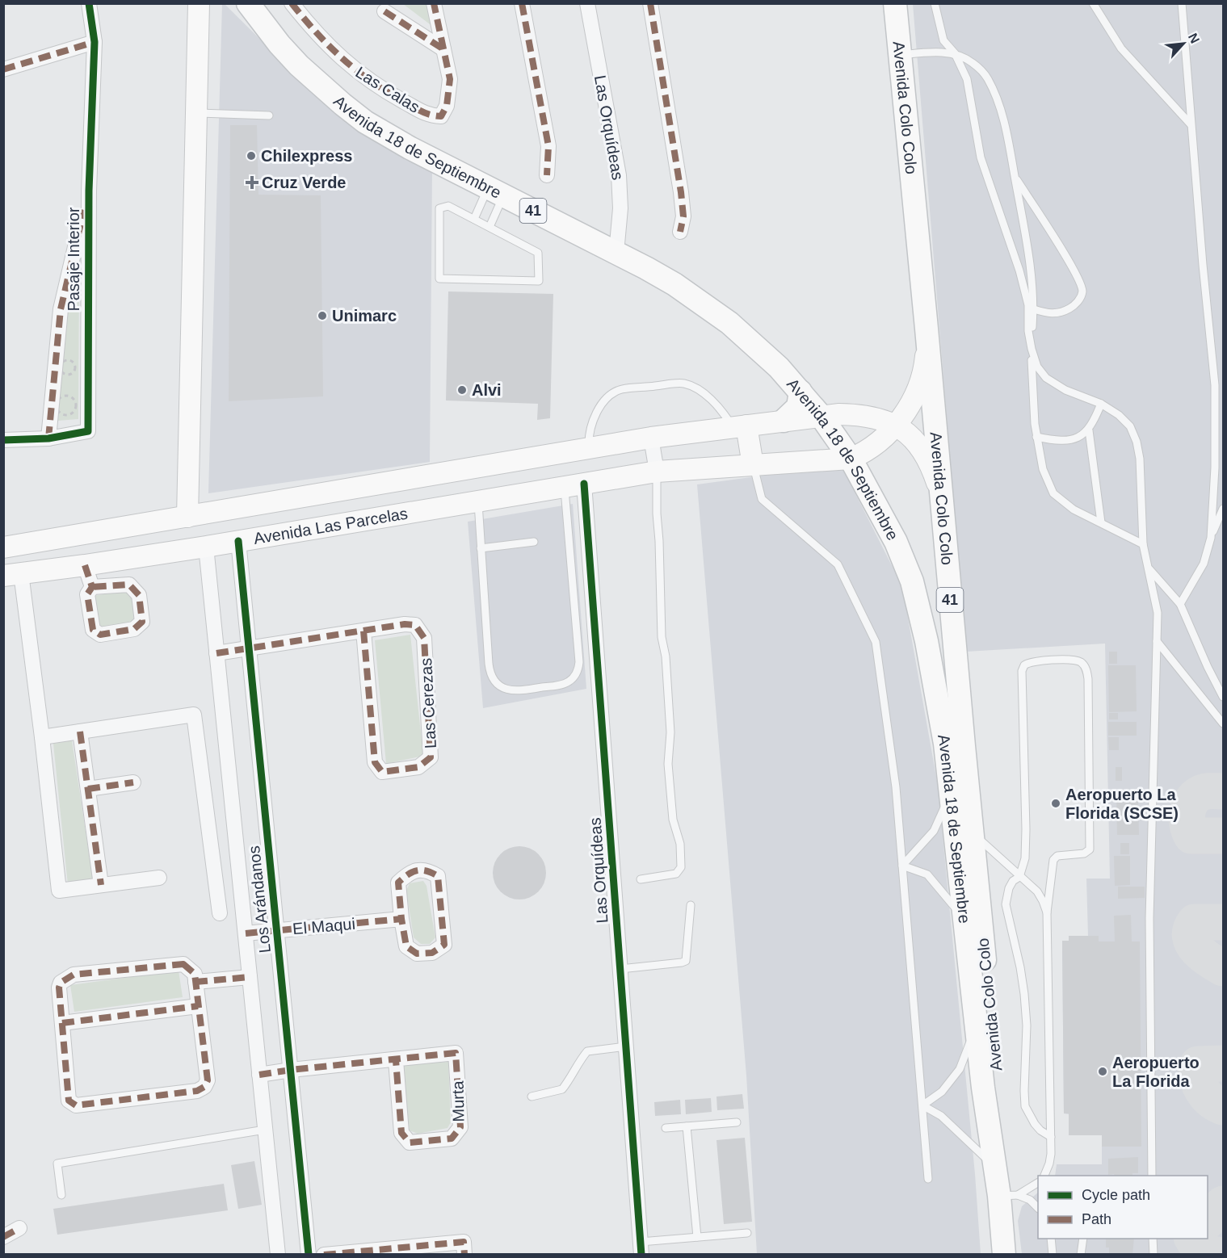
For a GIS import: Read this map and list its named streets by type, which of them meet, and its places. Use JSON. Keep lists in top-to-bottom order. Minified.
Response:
{"streets":{"main road":["Avenida Colo Colo","Avenida 18 de Septiembre","41","Avenida Las Parcelas"],"street":["Las Calas","Las Orquídeas","Pasaje Interior","Las Cerezas","Los Arándanos","El Maqui","Murta"]},"crossings":[["Avenida Colo Colo","Avenida 18 de Septiembre"],["Avenida Colo Colo","41"],["Avenida Colo Colo","Avenida Las Parcelas"],["Las Orquídeas","Avenida 18 de Septiembre"],["Las Orquídeas","Avenida Las Parcelas"],["Avenida 18 de Septiembre","41"],["Avenida 18 de Septiembre","Avenida Las Parcelas"],["Avenida Las Parcelas","Los Arándanos"],["Las Cerezas","Los Arándanos"],["Los Arándanos","El Maqui"],["Los Arándanos","Murta"]],"places":{"other":["Chilexpress","Unimarc","Alvi","Aeropuerto La Florida (SCSE)","Aeropuerto La Florida"],"health":["Cruz Verde"]},"legend":["Cycle path","Path"],"north":"top right"}
